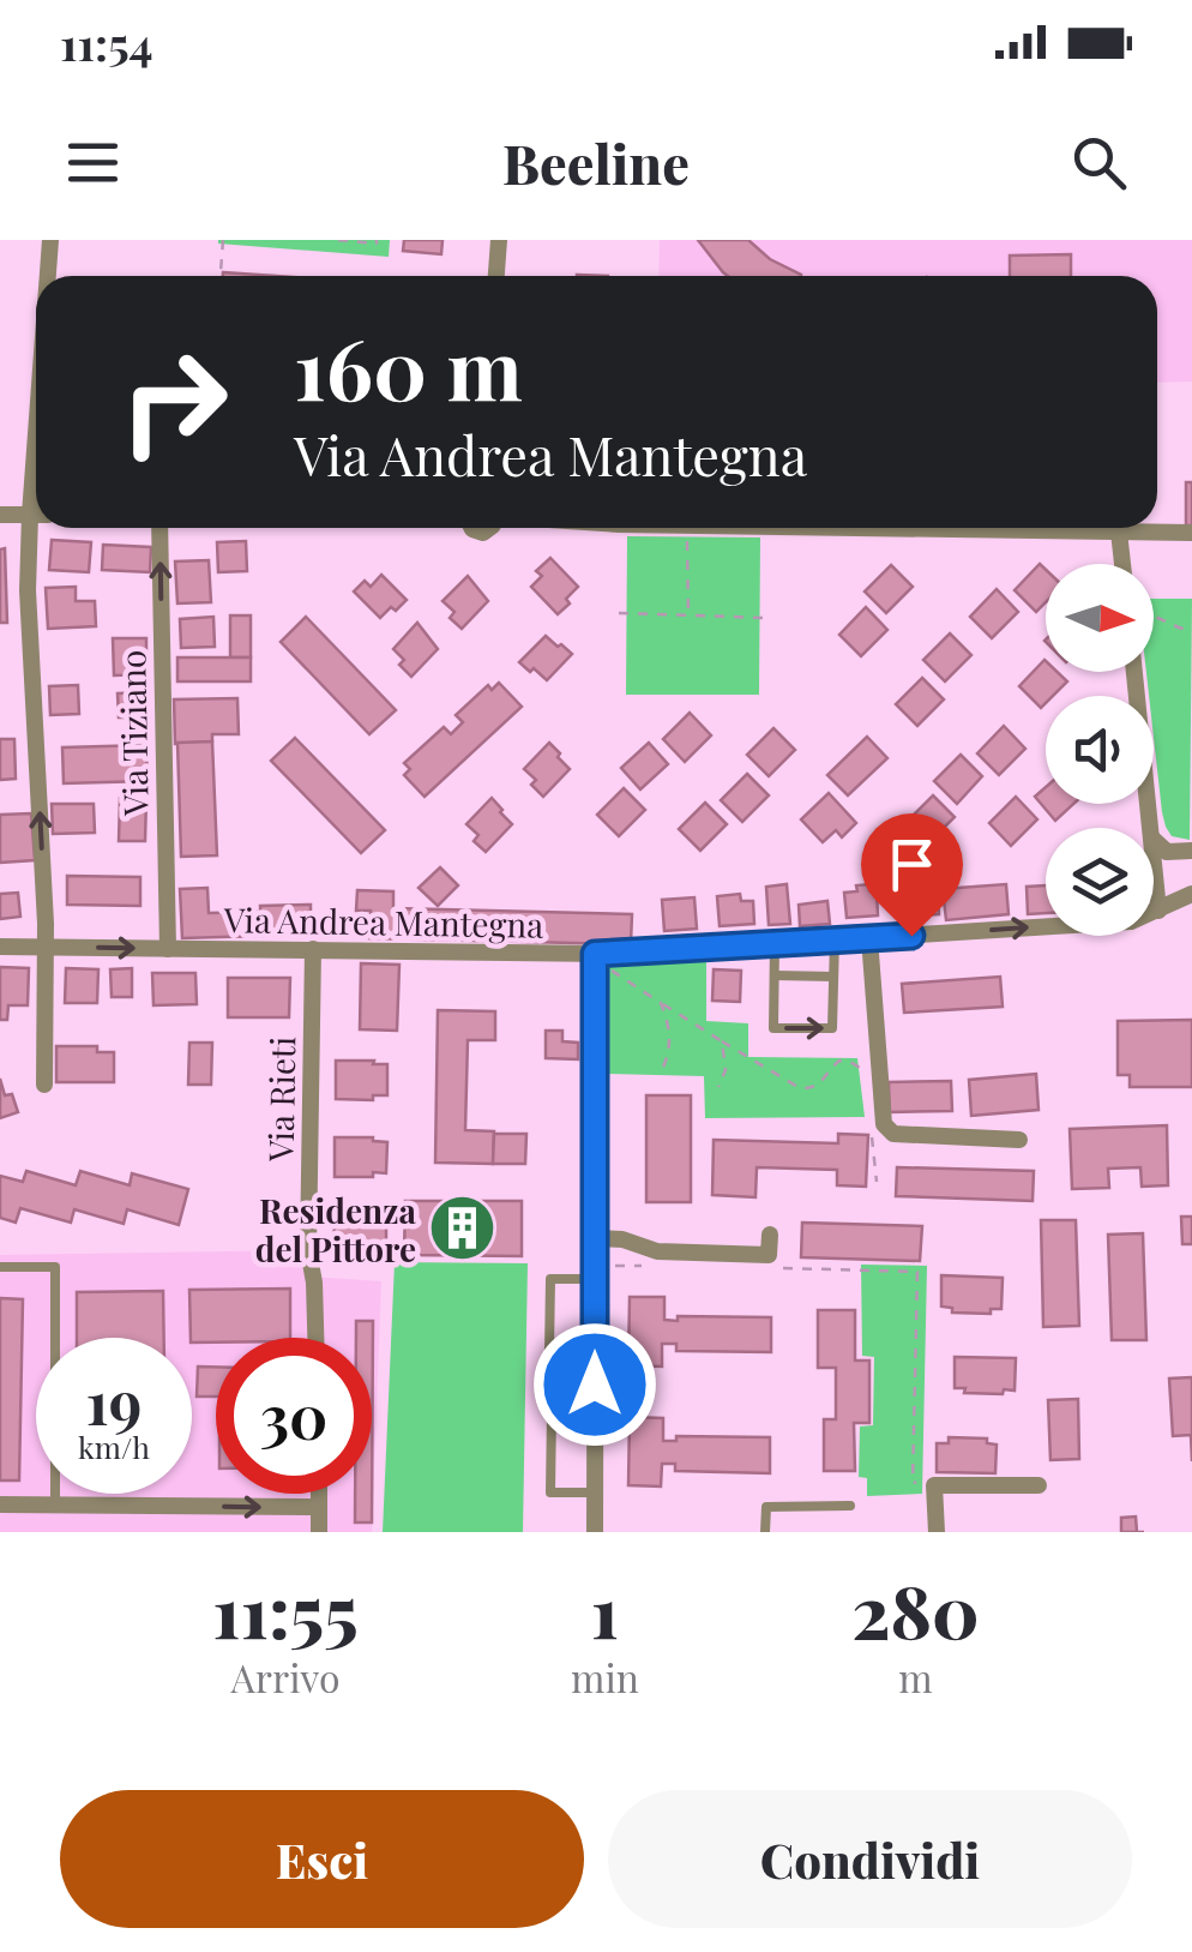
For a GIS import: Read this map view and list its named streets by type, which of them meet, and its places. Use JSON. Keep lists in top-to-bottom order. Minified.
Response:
{"streets":{"street":["Via Tiziano","Via Andrea Mantegna","Via Rieti"]},"crossings":[["Via Tiziano","Via Andrea Mantegna"],["Via Andrea Mantegna","Via Rieti"]],"places":{"building":["Residenza del Pittore"]},"north":"right","page":{"status":"11:54","header":"Beeline","turn":["160 m","Via Andrea Mantegna"],"speed":"19 km/h","limit":"30","eta":["11:55","Arrivo","1","min","280","m"],"buttons":["Esci","Condividi"]}}
